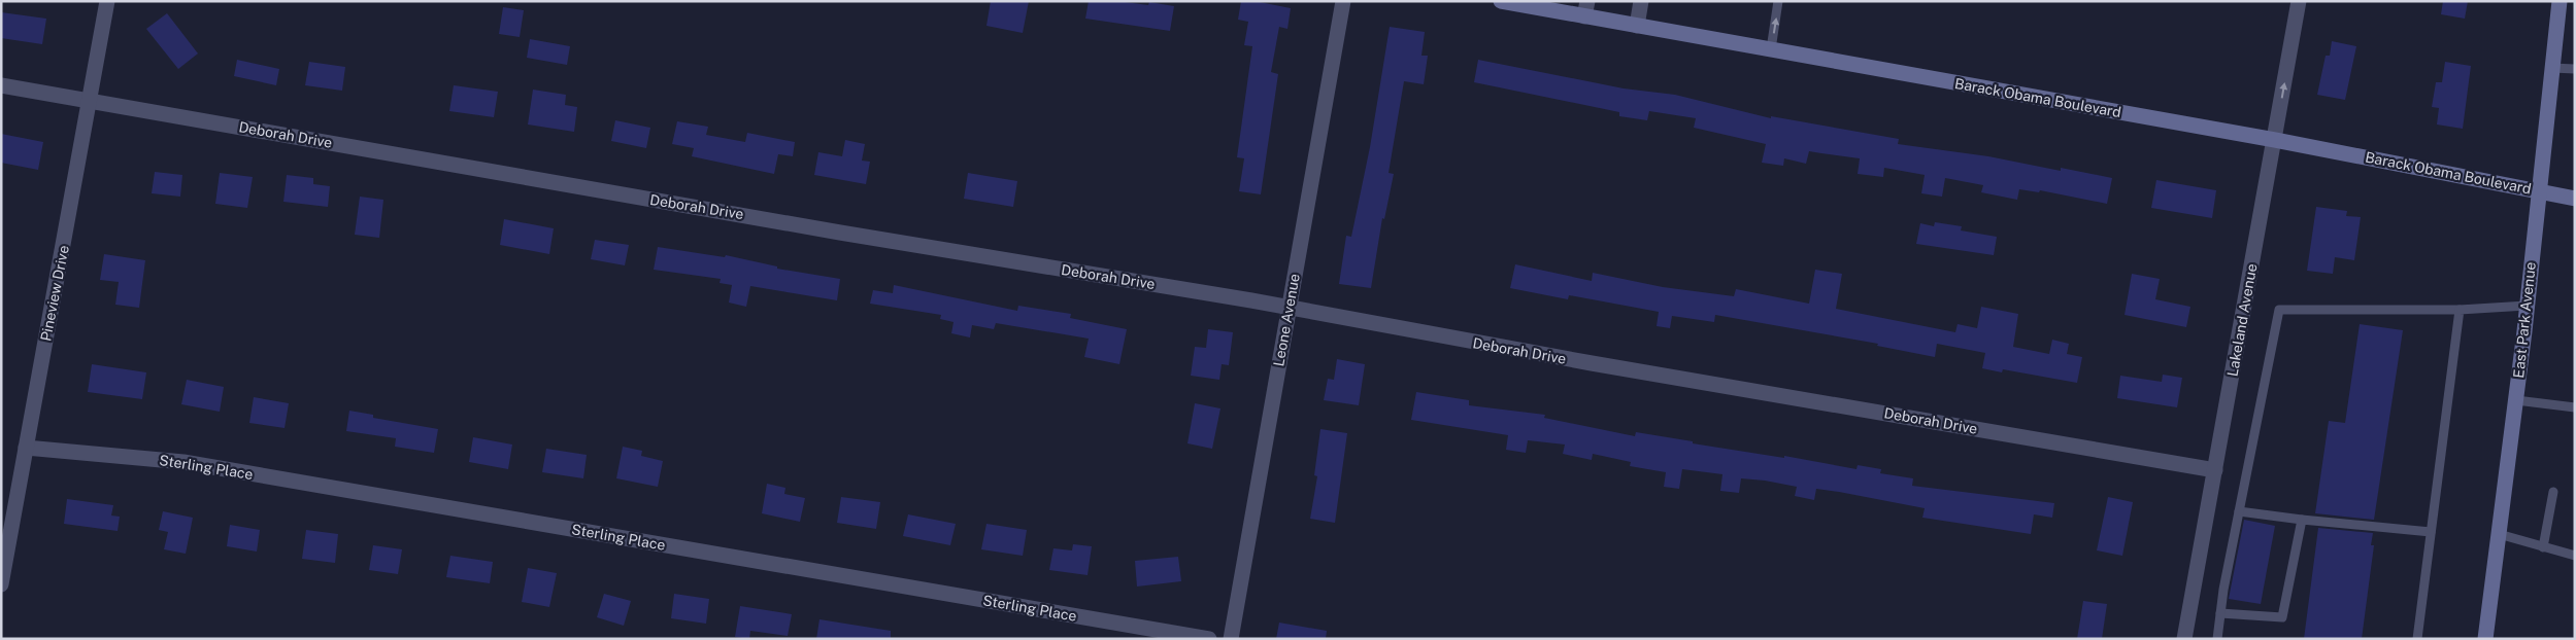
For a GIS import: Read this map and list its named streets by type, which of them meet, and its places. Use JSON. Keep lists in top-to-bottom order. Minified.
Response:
{"streets":{"main road":["Barack Obama Boulevard","East Park Avenue"],"street":["Deborah Drive","Pineview Drive","Leone Avenue","Lakeland Avenue","Sterling Place"]},"crossings":[["Barack Obama Boulevard","Lakeland Avenue"],["Barack Obama Boulevard","East Park Avenue"],["Deborah Drive","Pineview Drive"],["Deborah Drive","Leone Avenue"],["Deborah Drive","Lakeland Avenue"],["Pineview Drive","Sterling Place"]]}
